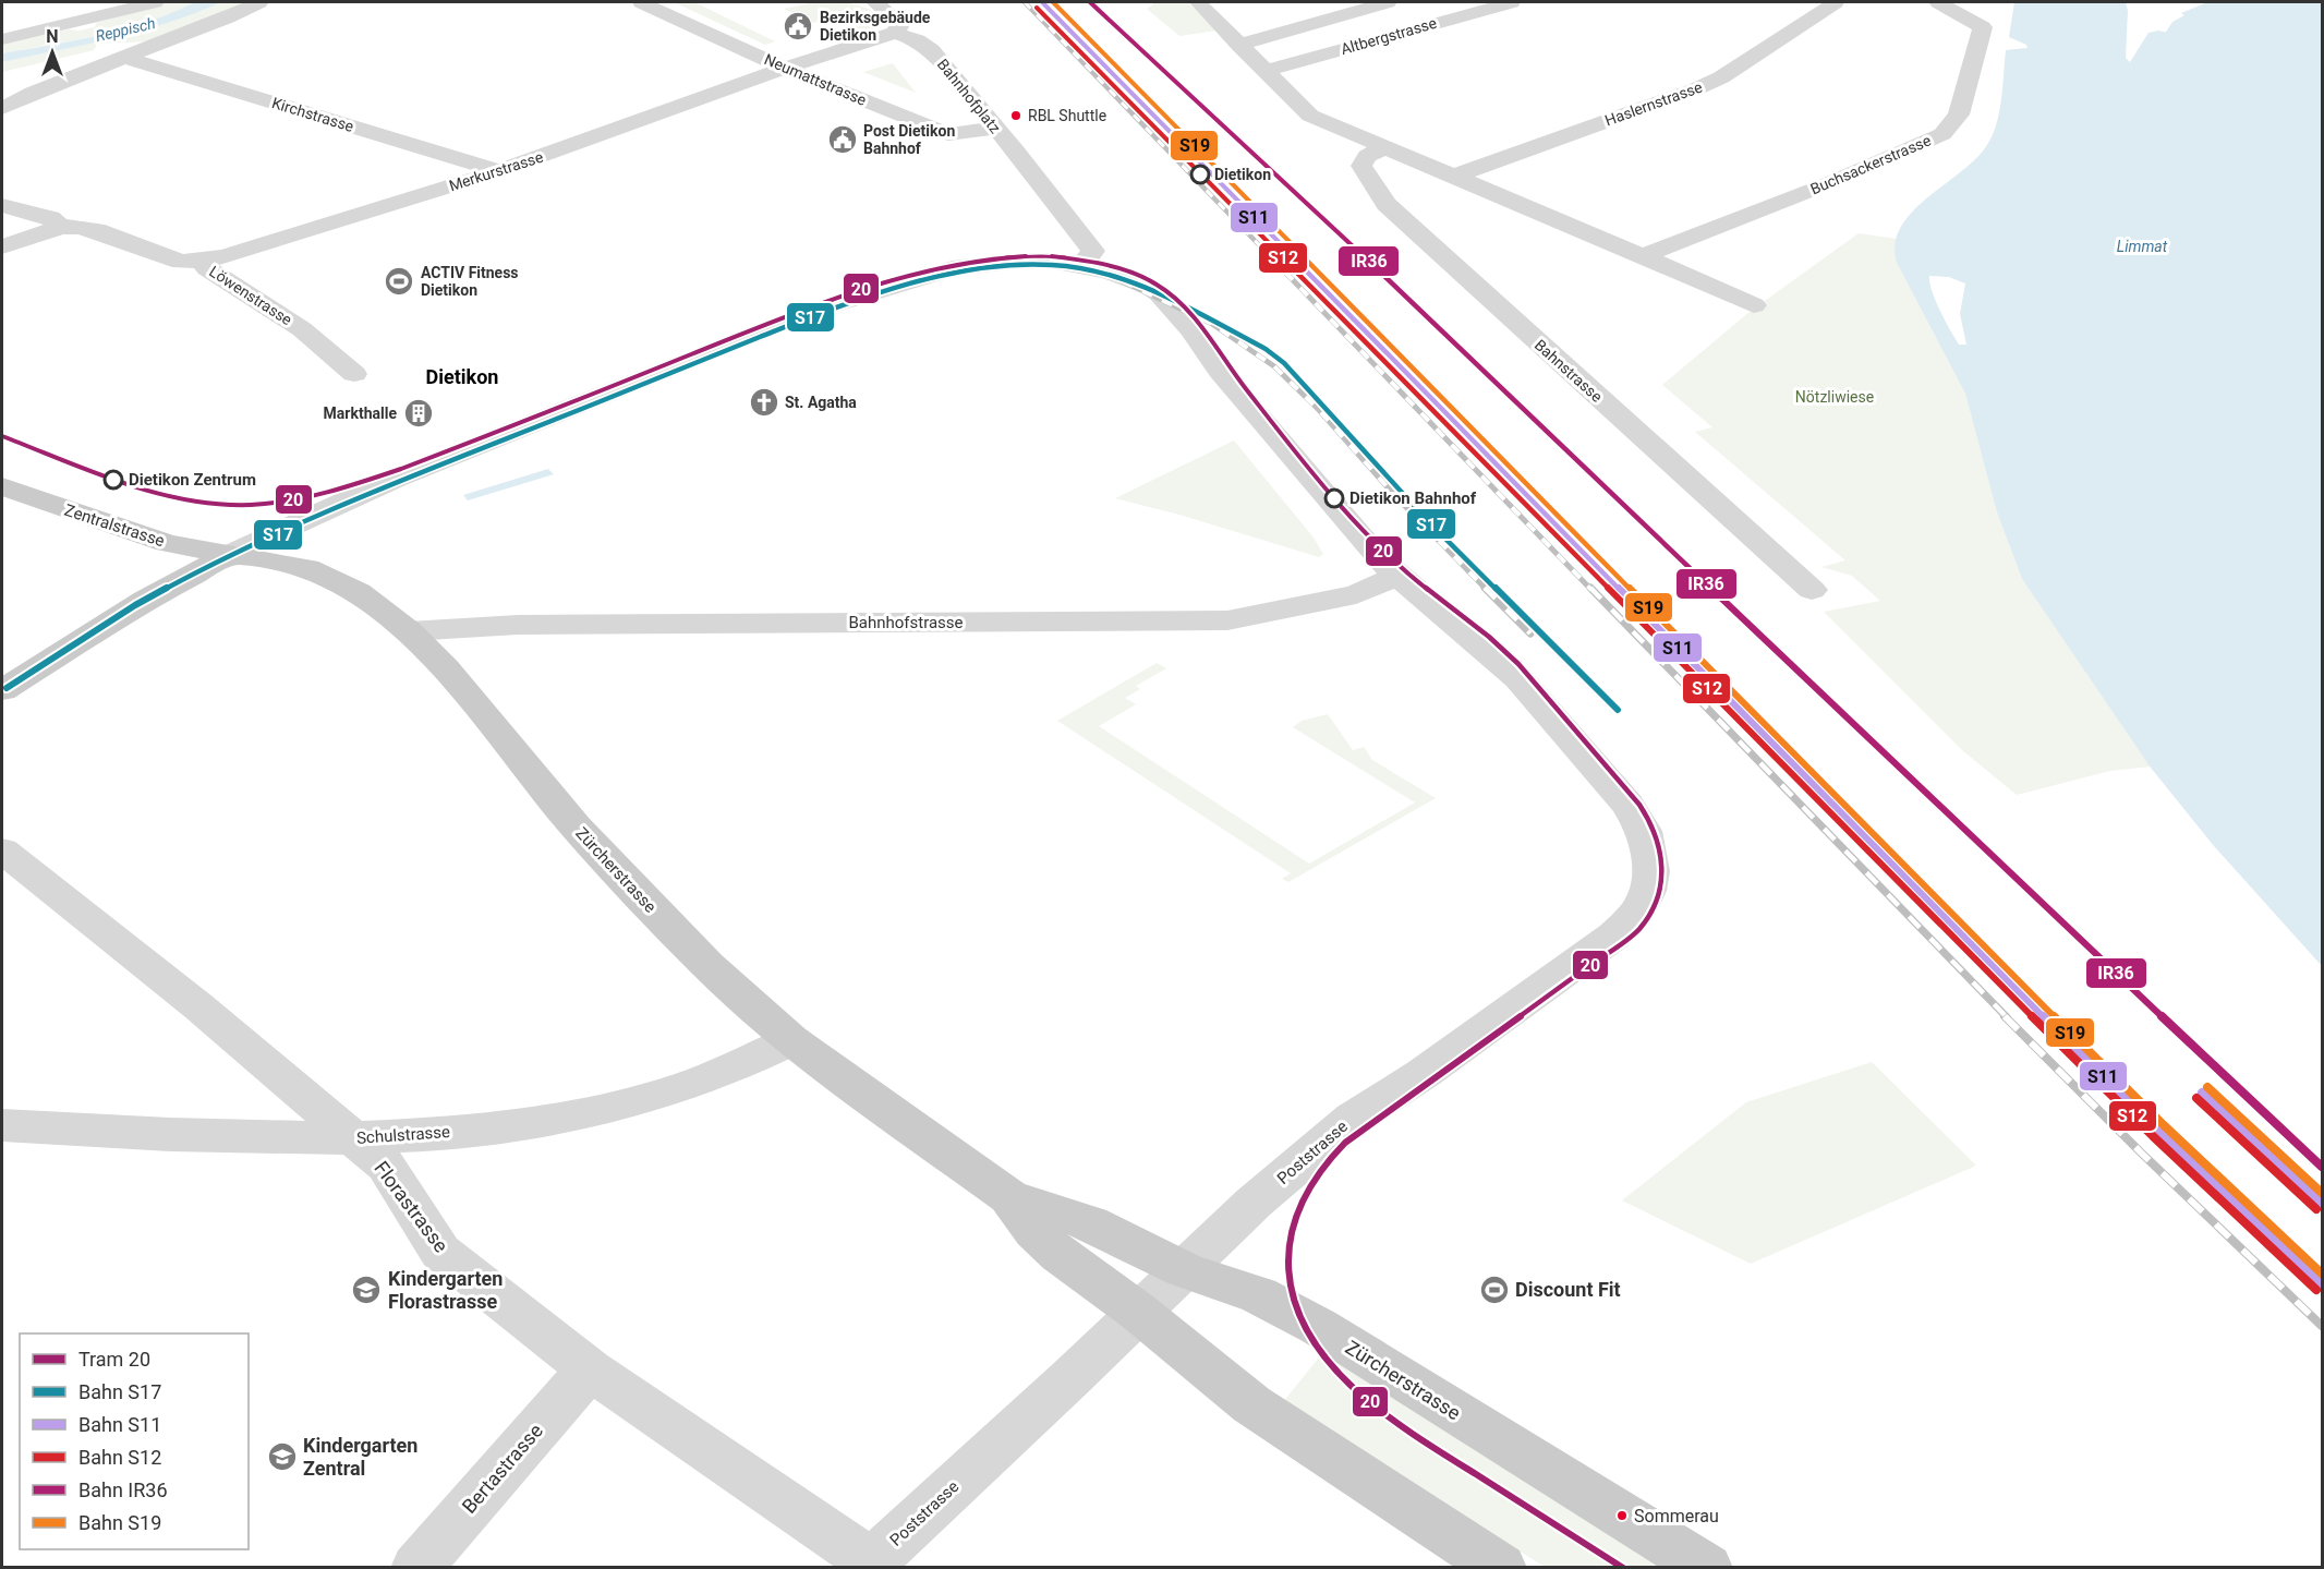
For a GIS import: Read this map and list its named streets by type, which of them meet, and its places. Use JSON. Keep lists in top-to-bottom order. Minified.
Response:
{"streets":{"main road":["Zentralstrasse","Zürcherstrasse"],"street":["Altbergstrasse","Neumattstrasse","Bahnhofplatz","Haslernstrasse","Kirchstrasse","Buchsackerstrasse","Merkurstrasse","Löwenstrasse","Bahnstrasse","Bahnhofstrasse","Schulstrasse","Poststrasse","Florastrasse","Bertastrasse"]},"crossings":[["Neumattstrasse","Bahnhofplatz"],["Neumattstrasse","Merkurstrasse"],["Kirchstrasse","Merkurstrasse"],["Merkurstrasse","Löwenstrasse"],["Zentralstrasse","Zürcherstrasse"],["Bahnhofstrasse","Zürcherstrasse"],["Bahnhofstrasse","Poststrasse"],["Zürcherstrasse","Schulstrasse"],["Zürcherstrasse","Poststrasse"],["Schulstrasse","Florastrasse"],["Poststrasse","Florastrasse"],["Florastrasse","Bertastrasse"]],"districts":["Dietikon"],"water":["Reppisch","Limmat"],"parks":["Nötzliwiese"],"places":{"public building":["Bezirksgebäude Dietikon","Post Dietikon Bahnhof"],"other":["RBL Shuttle","Dietikon","Dietikon Zentrum","Dietikon Bahnhof","Sommerau"],"sports":["ACTIV Fitness Dietikon","Discount Fit"],"church":["St. Agatha"],"building":["Markthalle"],"school or university":["Kindergarten Florastrasse","Kindergarten Zentral"]},"lines":["rail line S11","rail line IR36","rail line S19","rail line S12","tram line 20","rail line S17"],"legend":["Tram 20","Bahn S17","Bahn S11","Bahn S12","Bahn IR36","Bahn S19"],"north":"top"}
